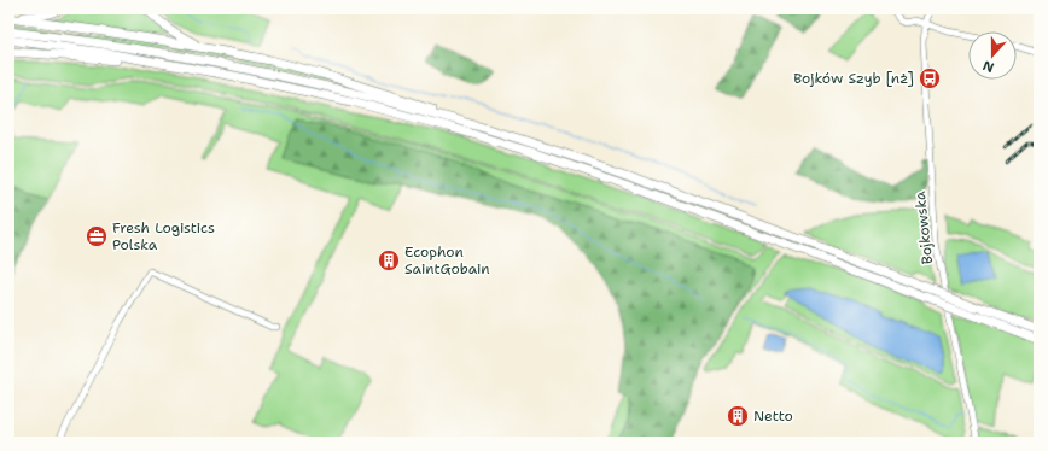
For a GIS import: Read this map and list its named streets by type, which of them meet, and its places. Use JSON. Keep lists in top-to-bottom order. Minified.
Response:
{"streets":{"street":["Bojkowska"]},"places":{"bus stop":["Bojków Szyb [nż]"],"office":["Fresh Logistics Polska"],"building":["Ecophon SaintGobain","Netto"]},"north":"bottom"}
